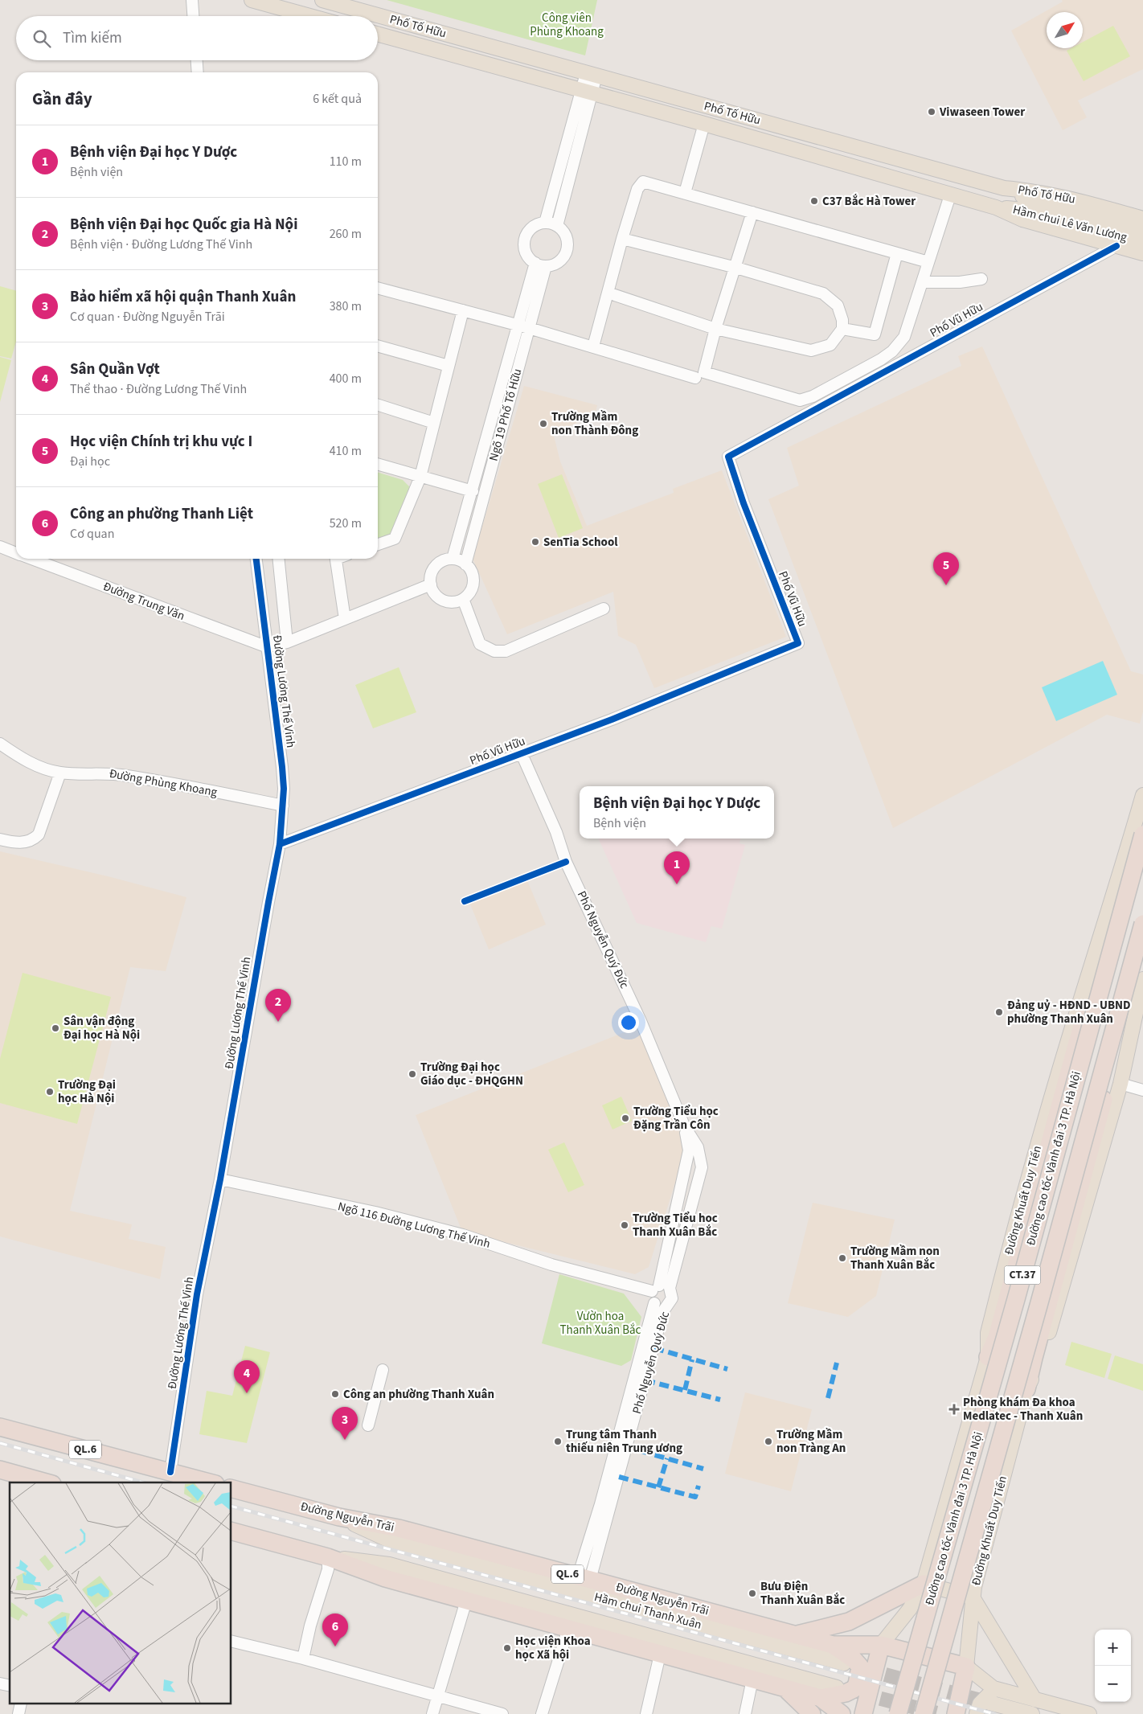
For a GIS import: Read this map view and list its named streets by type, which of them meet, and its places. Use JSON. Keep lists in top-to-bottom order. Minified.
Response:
{"streets":{"highway":["Đường cao tốc Vành đai 3 TP. Hà Nội","Đường Khuất Duy Tiến","CT.37","QL.6","Đường Nguyễn Trãi"],"main road":["Phố Tố Hữu","Hầm chui Lê Văn Lương","Hầm chui Thanh Xuân"],"street":["Phố Vũ Hữu","Ngõ 19 Phố Tố Hữu","Đường Trung Văn","Đường Lương Thế Vinh","Đường Phùng Khoang","Phố Nguyễn Quý Đức","Ngõ 116 Đường Lương Thế Vinh"]},"crossings":[["Phố Tố Hữu","Hầm chui Lê Văn Lương"],["Phố Tố Hữu","Phố Vũ Hữu"],["Phố Vũ Hữu","Đường Lương Thế Vinh"],["Phố Vũ Hữu","Phố Nguyễn Quý Đức"],["Đường Trung Văn","Đường Lương Thế Vinh"],["Đường Lương Thế Vinh","Đường Phùng Khoang"],["Đường Lương Thế Vinh","Ngõ 116 Đường Lương Thế Vinh"],["Đường Lương Thế Vinh","QL.6"],["Phố Nguyễn Quý Đức","Ngõ 116 Đường Lương Thế Vinh"],["Phố Nguyễn Quý Đức","Đường Nguyễn Trãi"],["Đường Khuất Duy Tiến","Đường Nguyễn Trãi"],["Đường Nguyễn Trãi","Hầm chui Thanh Xuân"]],"parks":["Công viên Phùng Khoang","Vườn hoa Thanh Xuân Bắc"],"places":{"other":["Viwaseen Tower","C37 Bắc Hà Tower","Trường Mầm non Thành Đông","SenTia School","Đảng uỷ - HĐND - UBND phường Thanh Xuân","Sân vận động Đại học Hà Nội","Trường Đại học Giáo dục - ĐHQGHN","Trường Đại học Hà Nội","Trường Tiểu học Đặng Trần Côn","Trường Tiểu học Thanh Xuân Bắc","Trường Mầm non Thanh Xuân Bắc","Công an phường Thanh Xuân","Trung tâm Thanh thiếu niên Trung ương","Trường Mầm non Tràng An","Bưu Điện Thanh Xuân Bắc","Học viện Khoa học Xã hội"],"health":["Phòng khám Đa khoa Medlatec - Thanh Xuân"]},"north":"top right","page":{"search":"Tìm kiếm","heading":["Gần đây","6 kết quả"],"list":[{"mark":"1","name":"Bệnh viện Đại học Y Dược","note":"Bệnh viện","value":"110 m"},{"mark":"2","name":"Bệnh viện Đại học Quốc gia Hà Nội","note":"Bệnh viện · Đường Lương Thế Vinh","value":"260 m"},{"mark":"3","name":"Bảo hiểm xã hội quận Thanh Xuân","note":"Cơ quan · Đường Nguyễn Trãi","value":"380 m"},{"mark":"4","name":"Sân Quần Vợt","note":"Thể thao · Đường Lương Thế Vinh","value":"400 m"},{"mark":"5","name":"Học viện Chính trị khu vực I","note":"Đại học","value":"410 m"},{"mark":"6","name":"Công an phường Thanh Liệt","note":"Cơ quan","value":"520 m"}],"pins":["5","1","2","4","3","6"],"popup":["Bệnh viện Đại học Y Dược","Bệnh viện"],"map_buttons":["+","−"]}}
